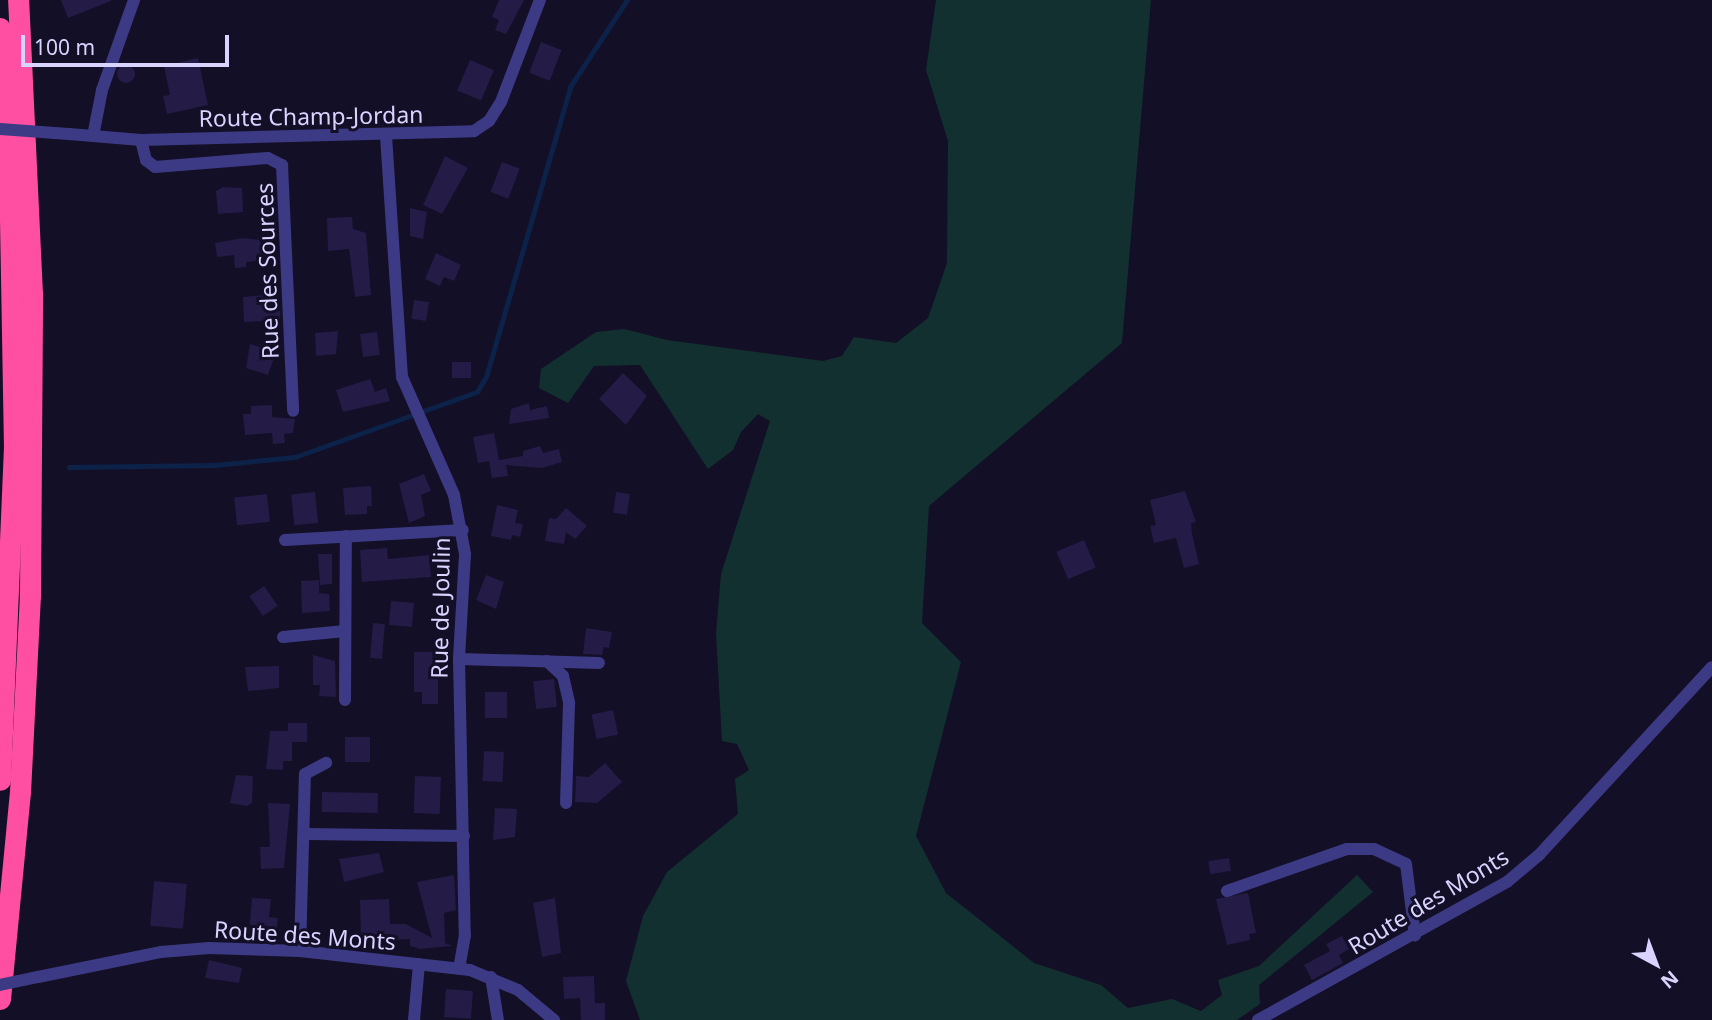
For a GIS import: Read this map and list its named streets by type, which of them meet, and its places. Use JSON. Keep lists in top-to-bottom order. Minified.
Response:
{"streets":{"street":["Route Champ-Jordan","Rue des Sources","Rue de Joulin","Route des Monts"]},"crossings":[["Route Champ-Jordan","Rue des Sources"],["Route Champ-Jordan","Rue de Joulin"],["Rue de Joulin","Route des Monts"]],"scale_bar":"100 m","north":"bottom right"}
